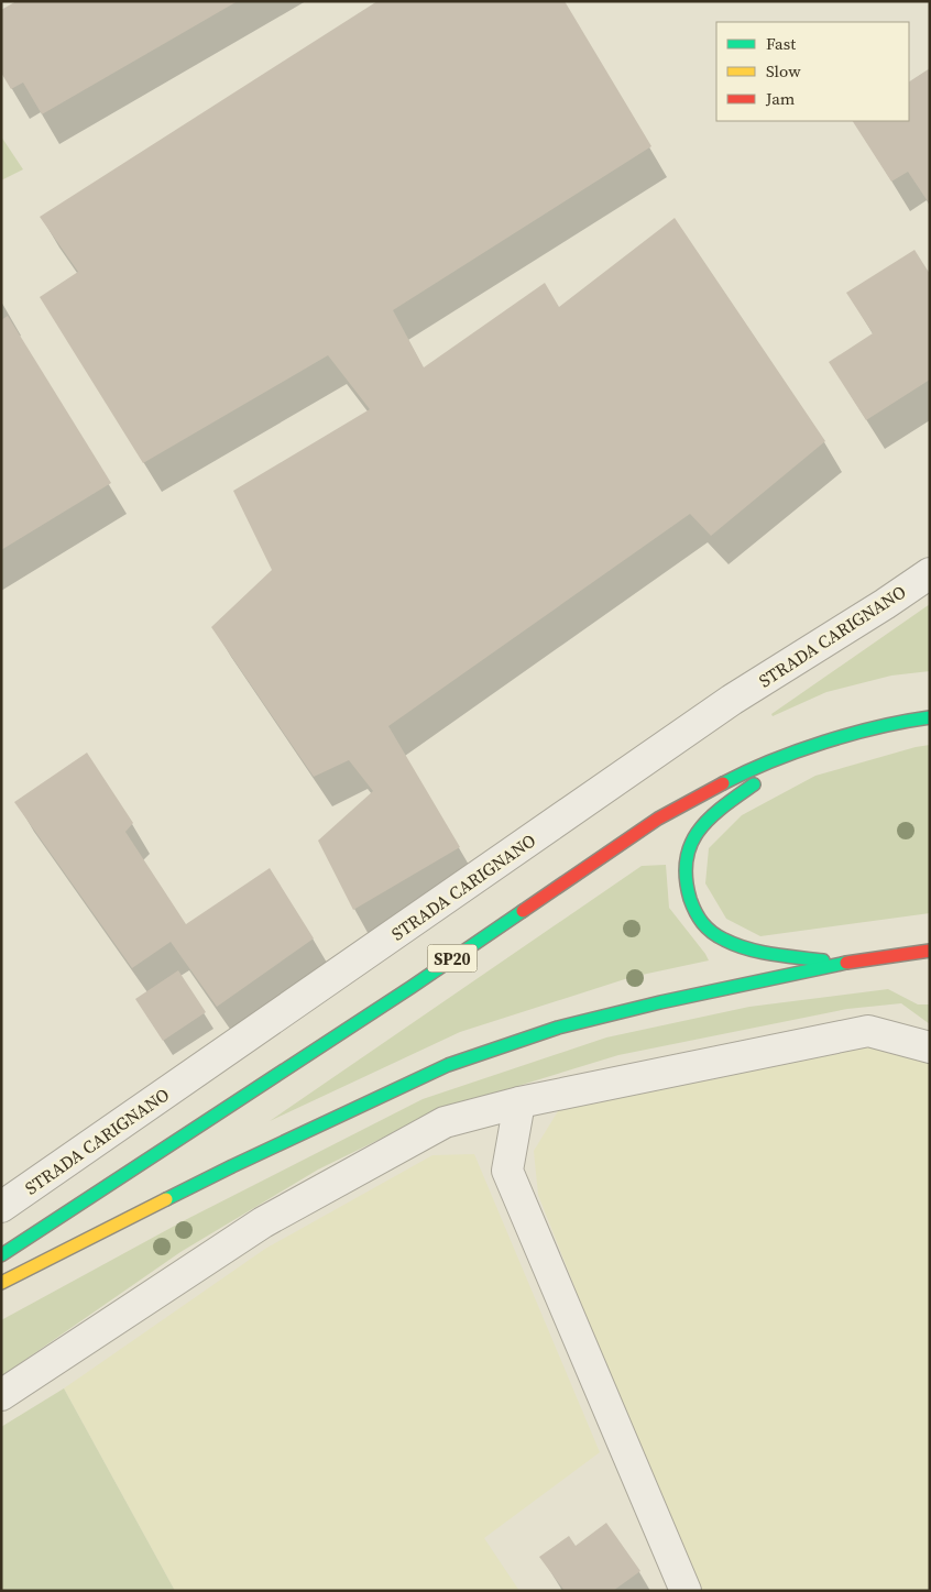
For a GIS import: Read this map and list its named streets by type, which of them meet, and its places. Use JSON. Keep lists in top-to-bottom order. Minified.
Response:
{"streets":{"main road":["SP20"],"street":["STRADA CARIGNANO"]},"legend":["Fast","Slow","Jam"]}
